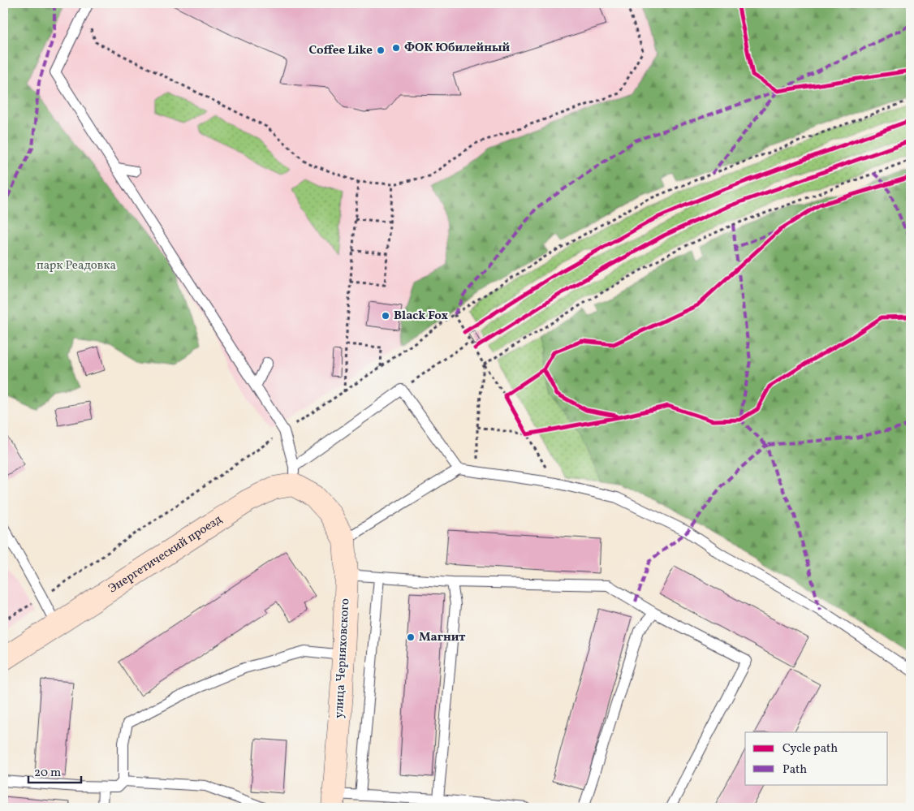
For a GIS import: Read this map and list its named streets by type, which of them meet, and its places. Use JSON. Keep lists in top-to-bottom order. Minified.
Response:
{"streets":{"street":["Энергетический проезд","улица Черняховского"]},"crossings":[["Энергетический проезд","улица Черняховского"]],"parks":["парк Реадовка"],"places":["ФОК Юбилейный","Coffee Like","Black Fox","Магнит"],"legend":["Cycle path","Path"],"scale_bar":"20 m"}
